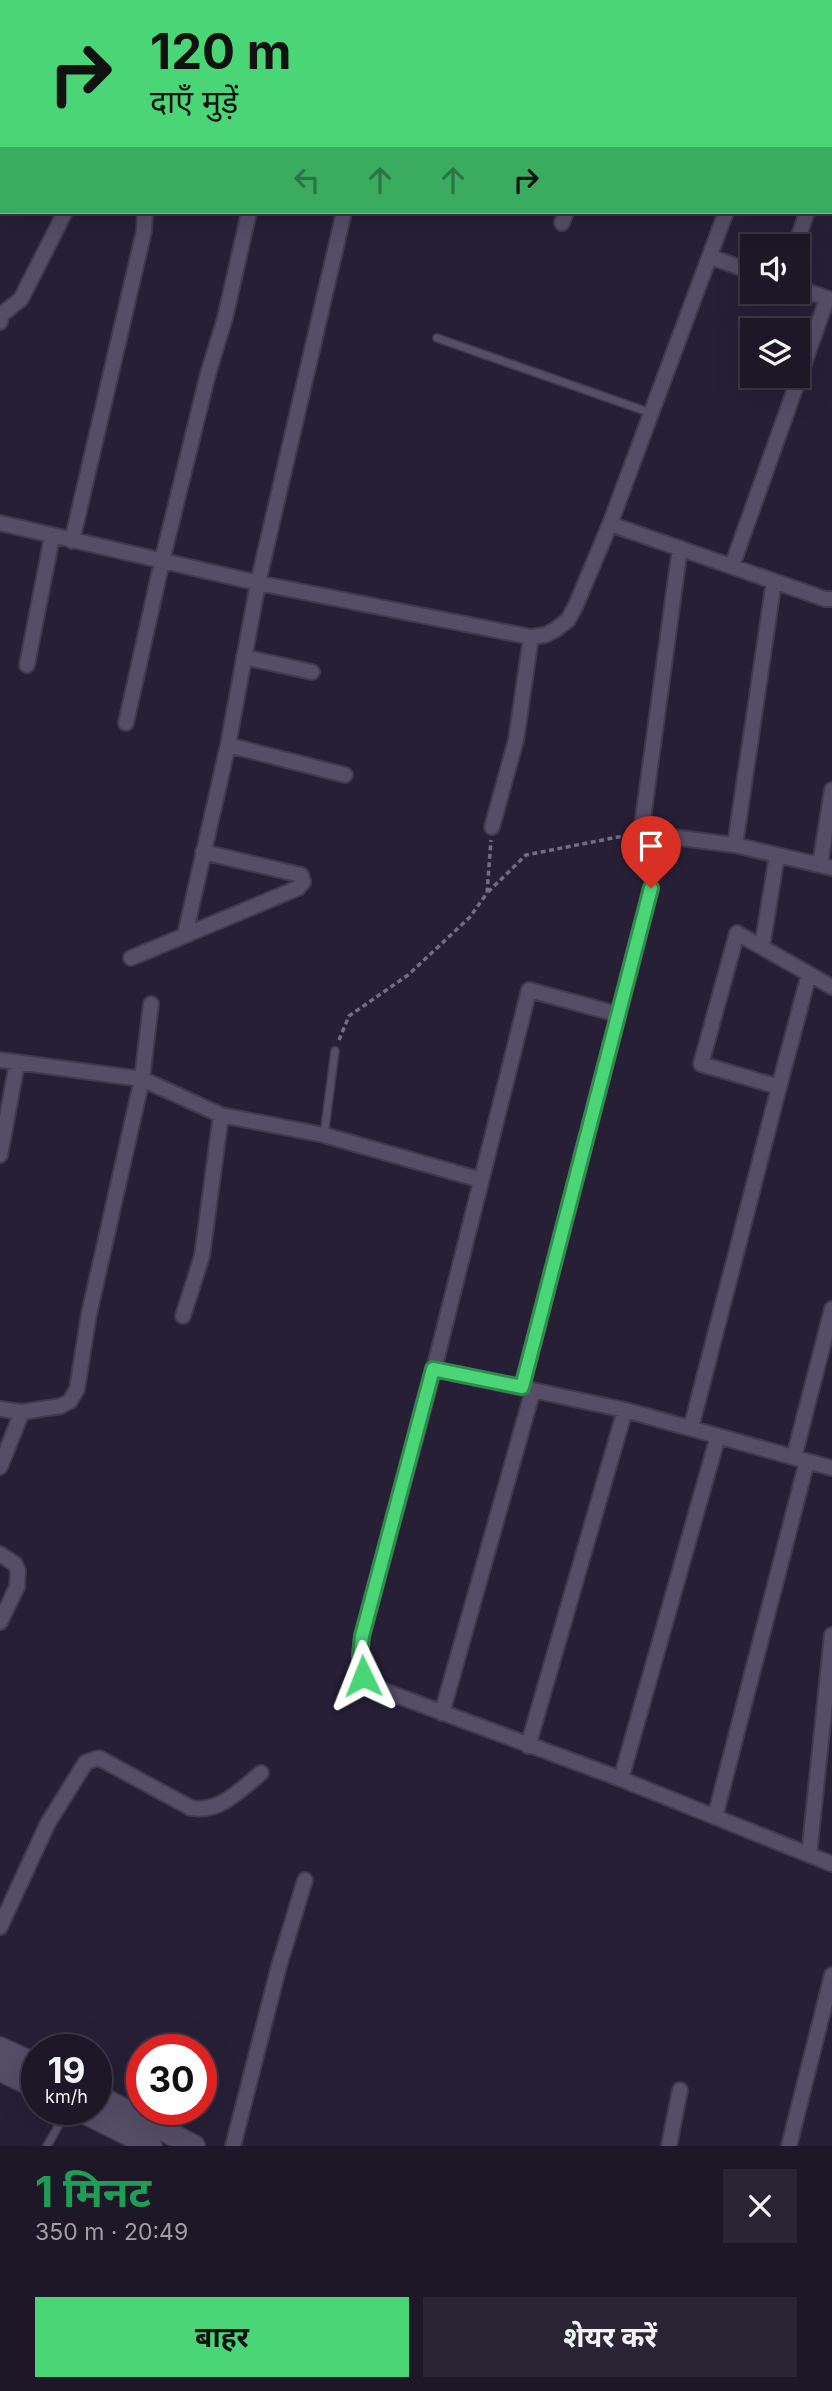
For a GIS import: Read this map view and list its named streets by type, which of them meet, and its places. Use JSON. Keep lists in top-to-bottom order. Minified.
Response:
{"page":{"turn":["120 m","दाएँ मुड़ें"],"speed":"19 km/h","limit":"30","heading":["1 मिनट","350 m · 20:49"],"buttons":["बाहर","शेयर करें"]}}
